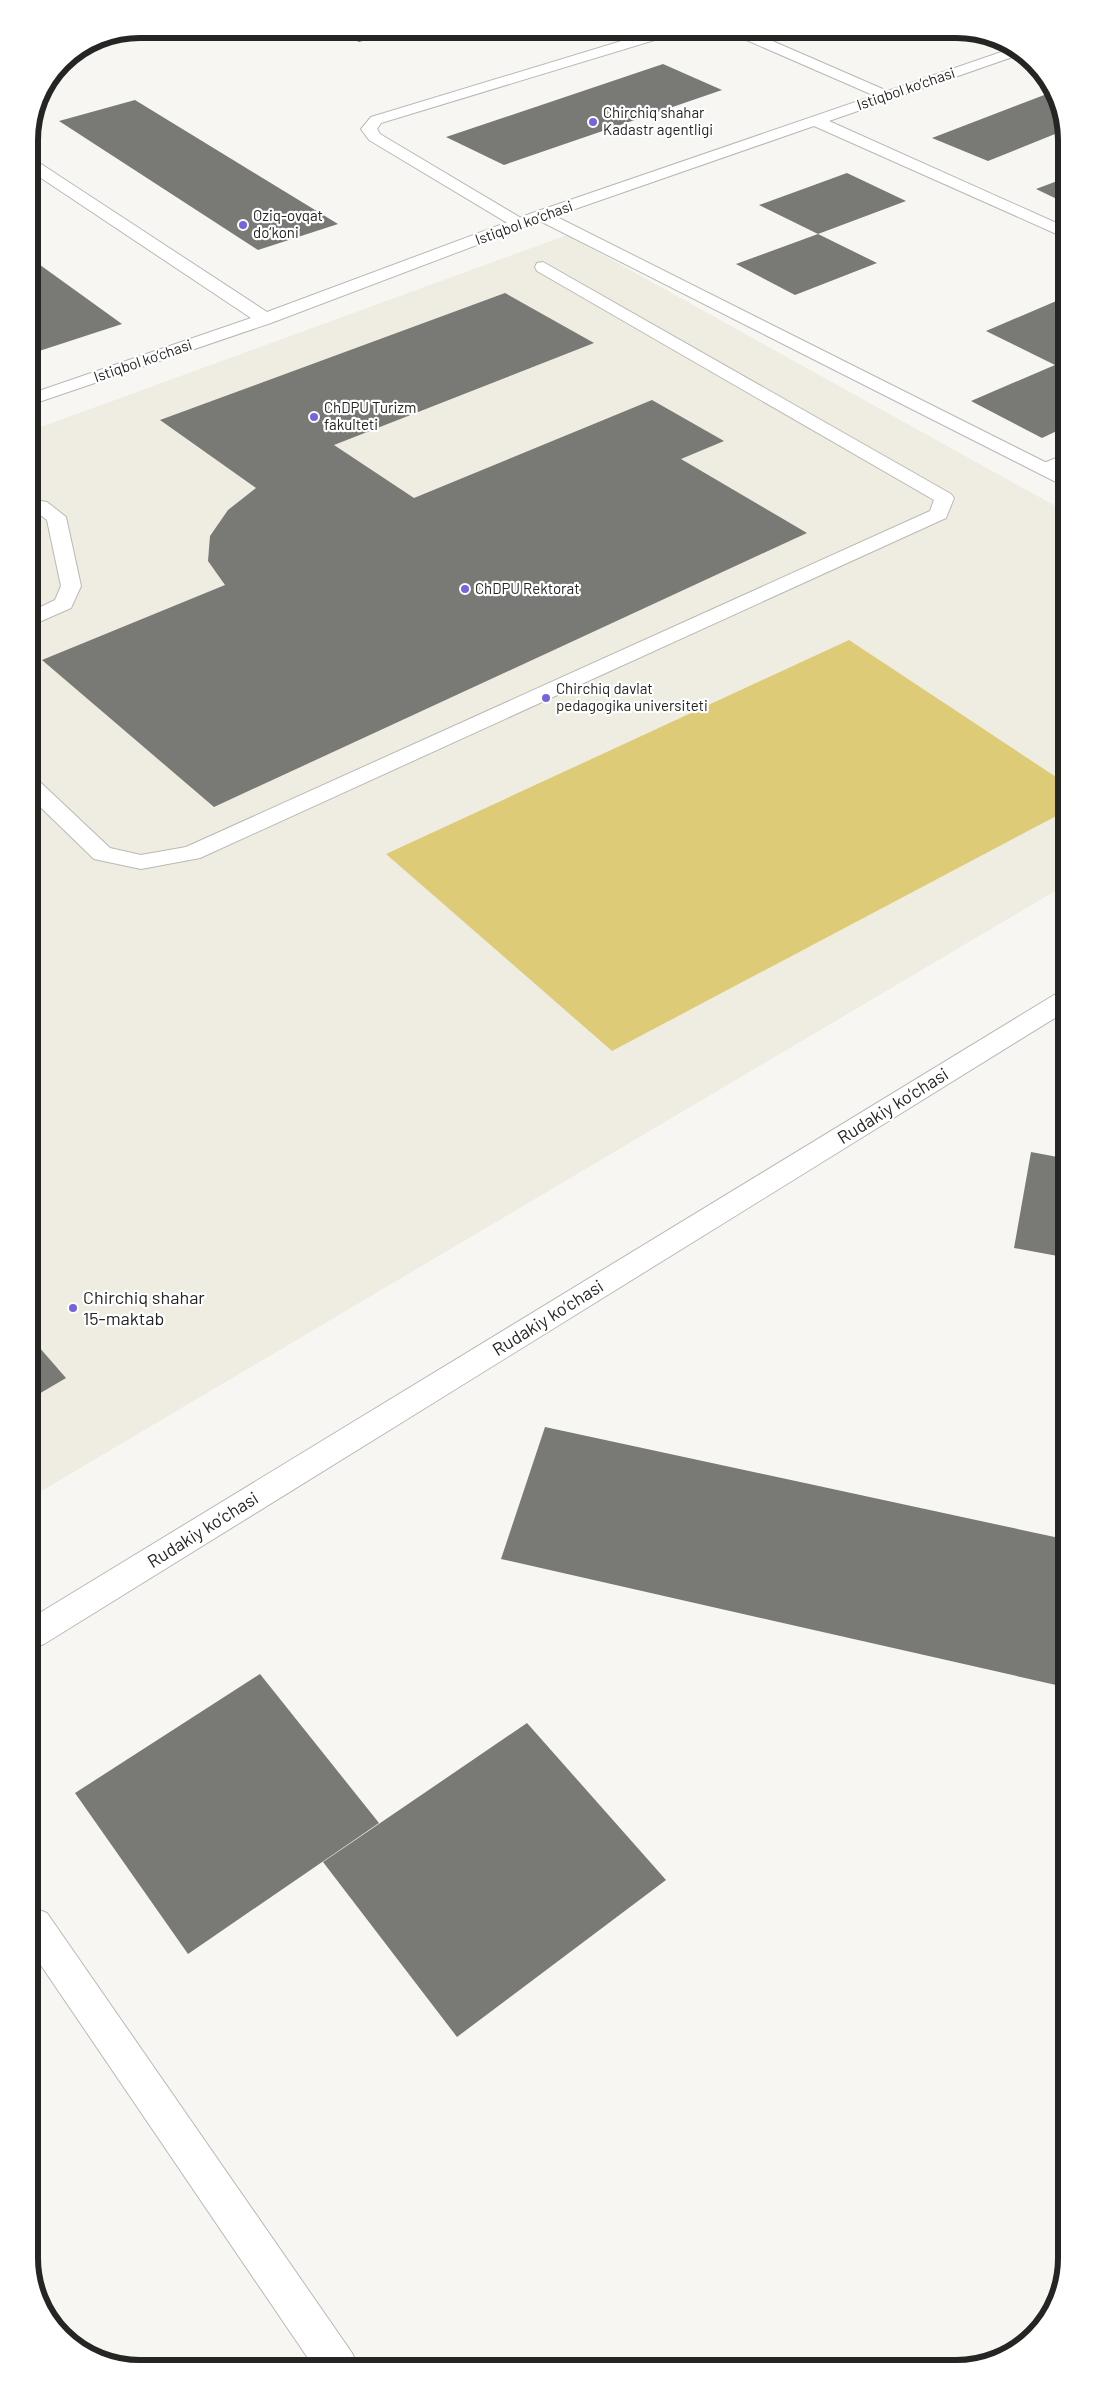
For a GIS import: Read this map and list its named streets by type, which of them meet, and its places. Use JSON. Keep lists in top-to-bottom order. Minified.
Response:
{"streets":{"street":["Istiqbol ko‘chasi","Rudakiy ko‘chasi"]},"places":["Chirchiq shahar Kadastr agentligi","Oziq-ovqat do‘koni","ChDPU Turizm fakulteti","ChDPU Rektorat","Chirchiq davlat pedagogika universiteti","Chirchiq shahar 15-maktab"]}
